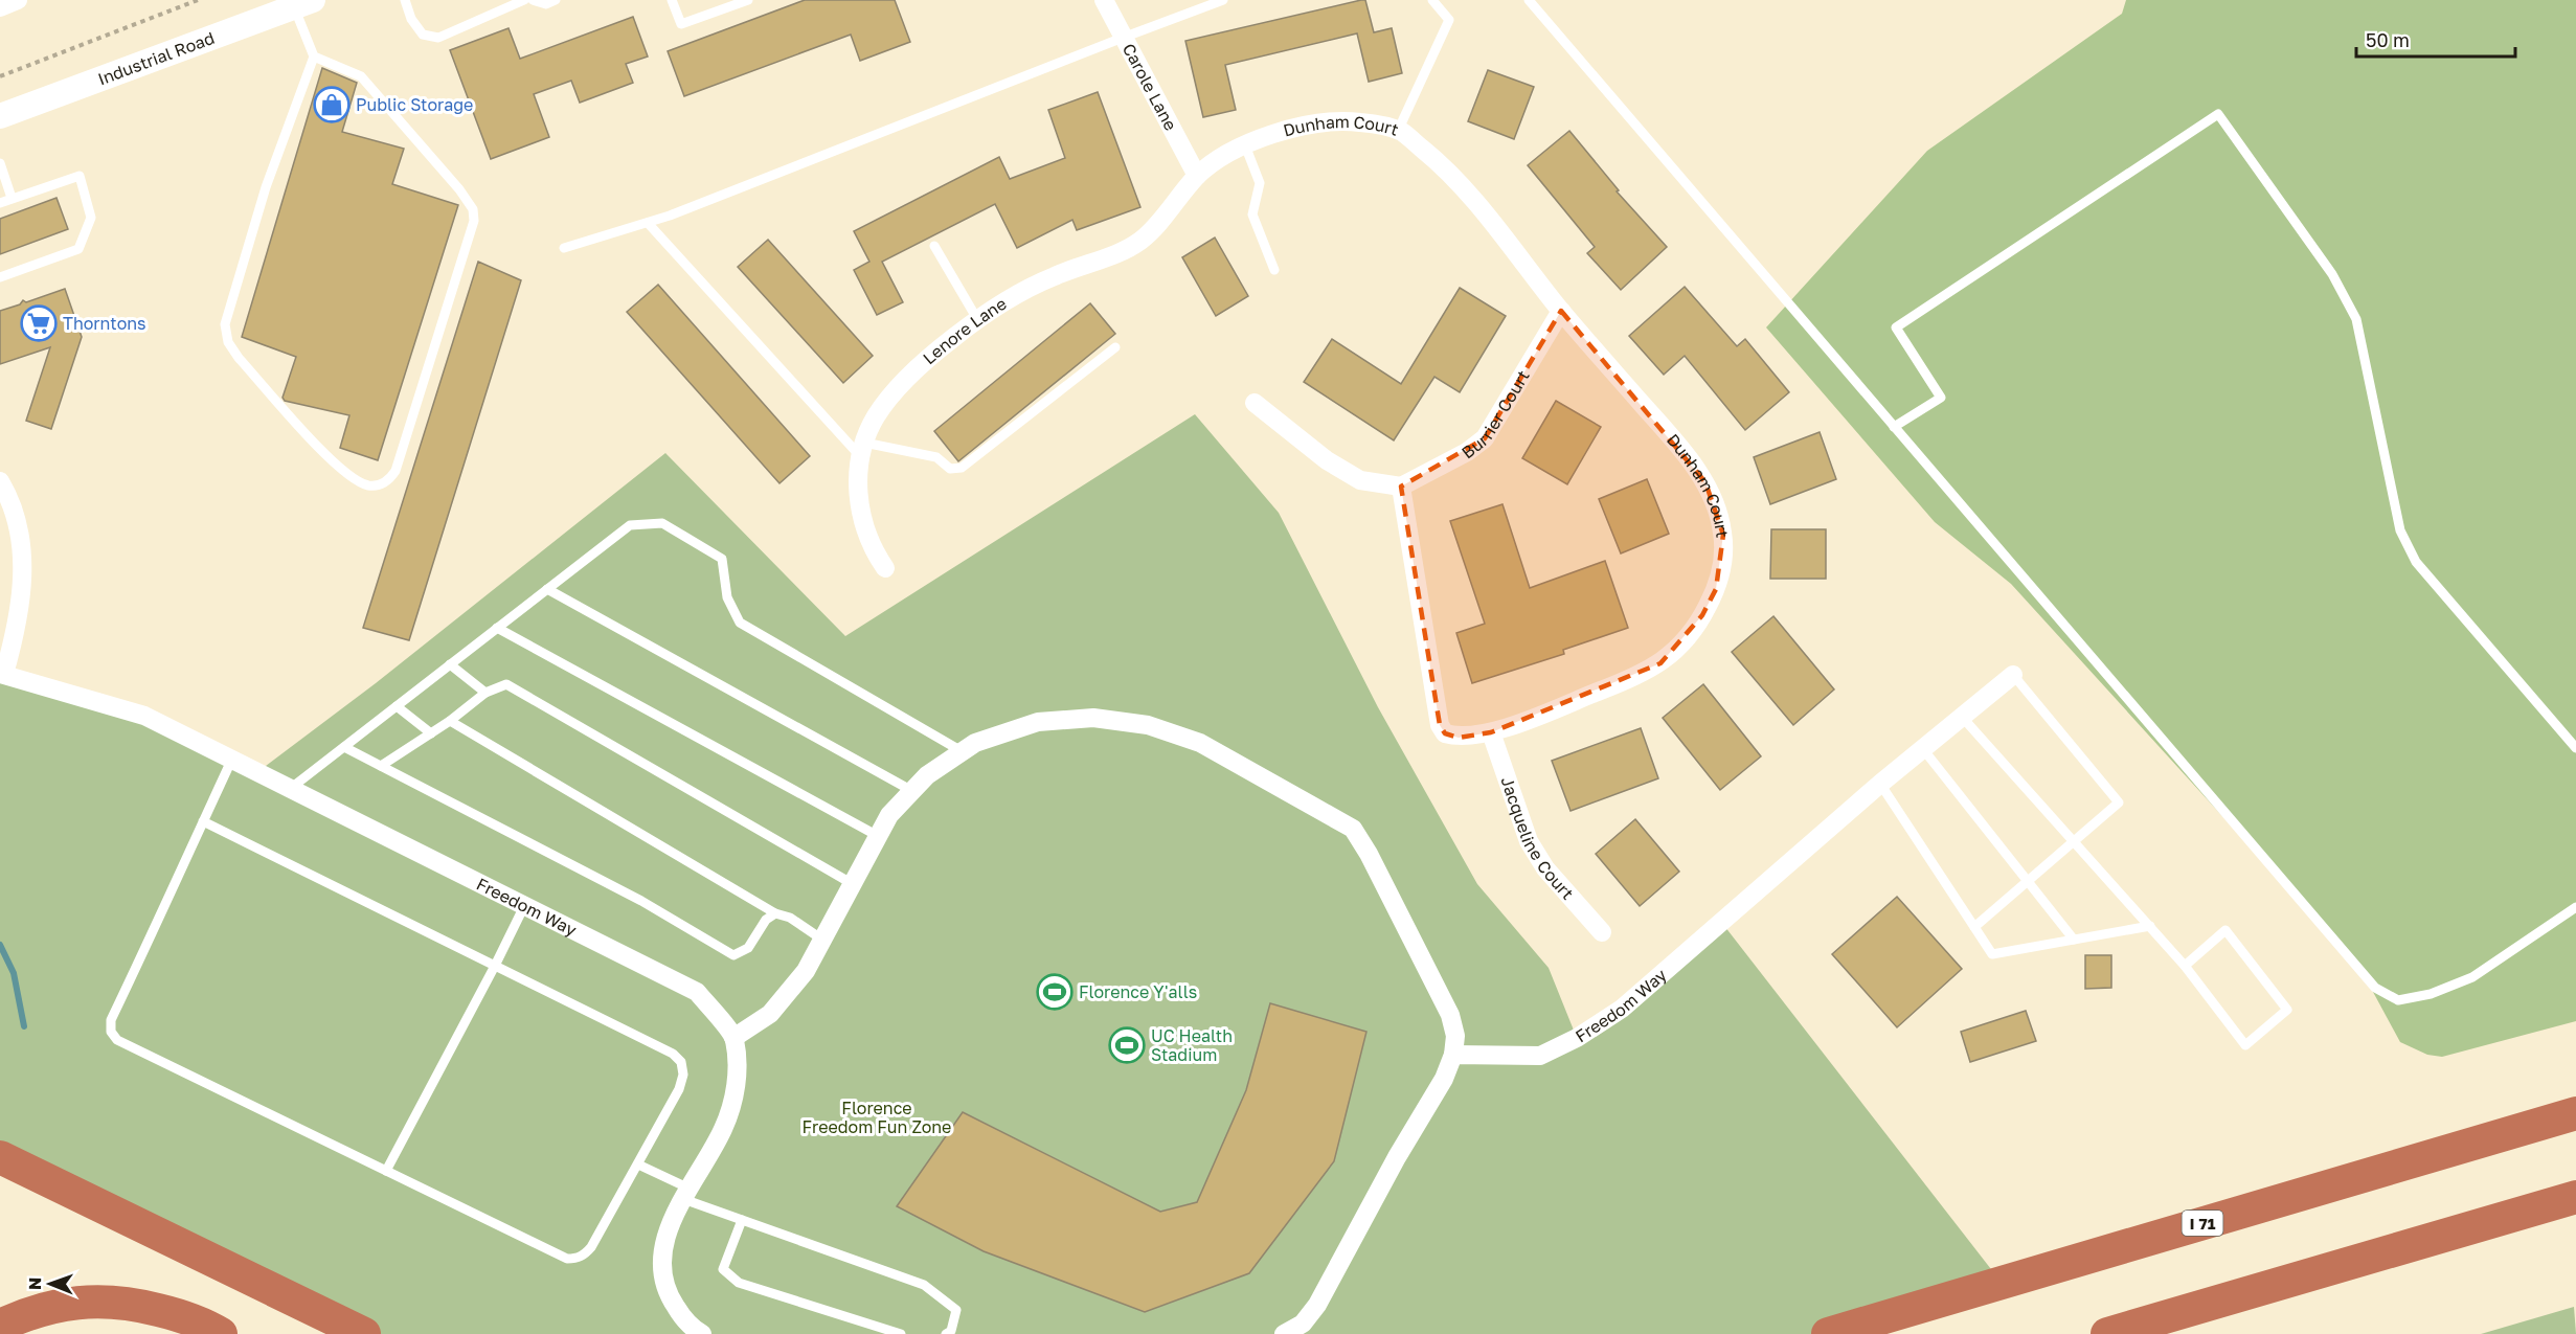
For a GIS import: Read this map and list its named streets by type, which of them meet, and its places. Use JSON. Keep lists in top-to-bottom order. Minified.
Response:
{"streets":{"highway":["I 71"],"main road":["Industrial Road"],"street":["Carole Lane","Dunham Court","Lenore Lane","Burrier Court","Jacqueline Court","Freedom Way"]},"crossings":[["Carole Lane","Dunham Court"],["Carole Lane","Lenore Lane"],["Dunham Court","Lenore Lane"],["Dunham Court","Burrier Court"],["Dunham Court","Jacqueline Court"]],"parks":["Florence Freedom Fun Zone"],"places":{"shop":["Public Storage"],"supermarket":["Thorntons"],"sports":["Florence Y'alls","UC Health Stadium"]},"scale_bar":"50 m","north":"left"}
